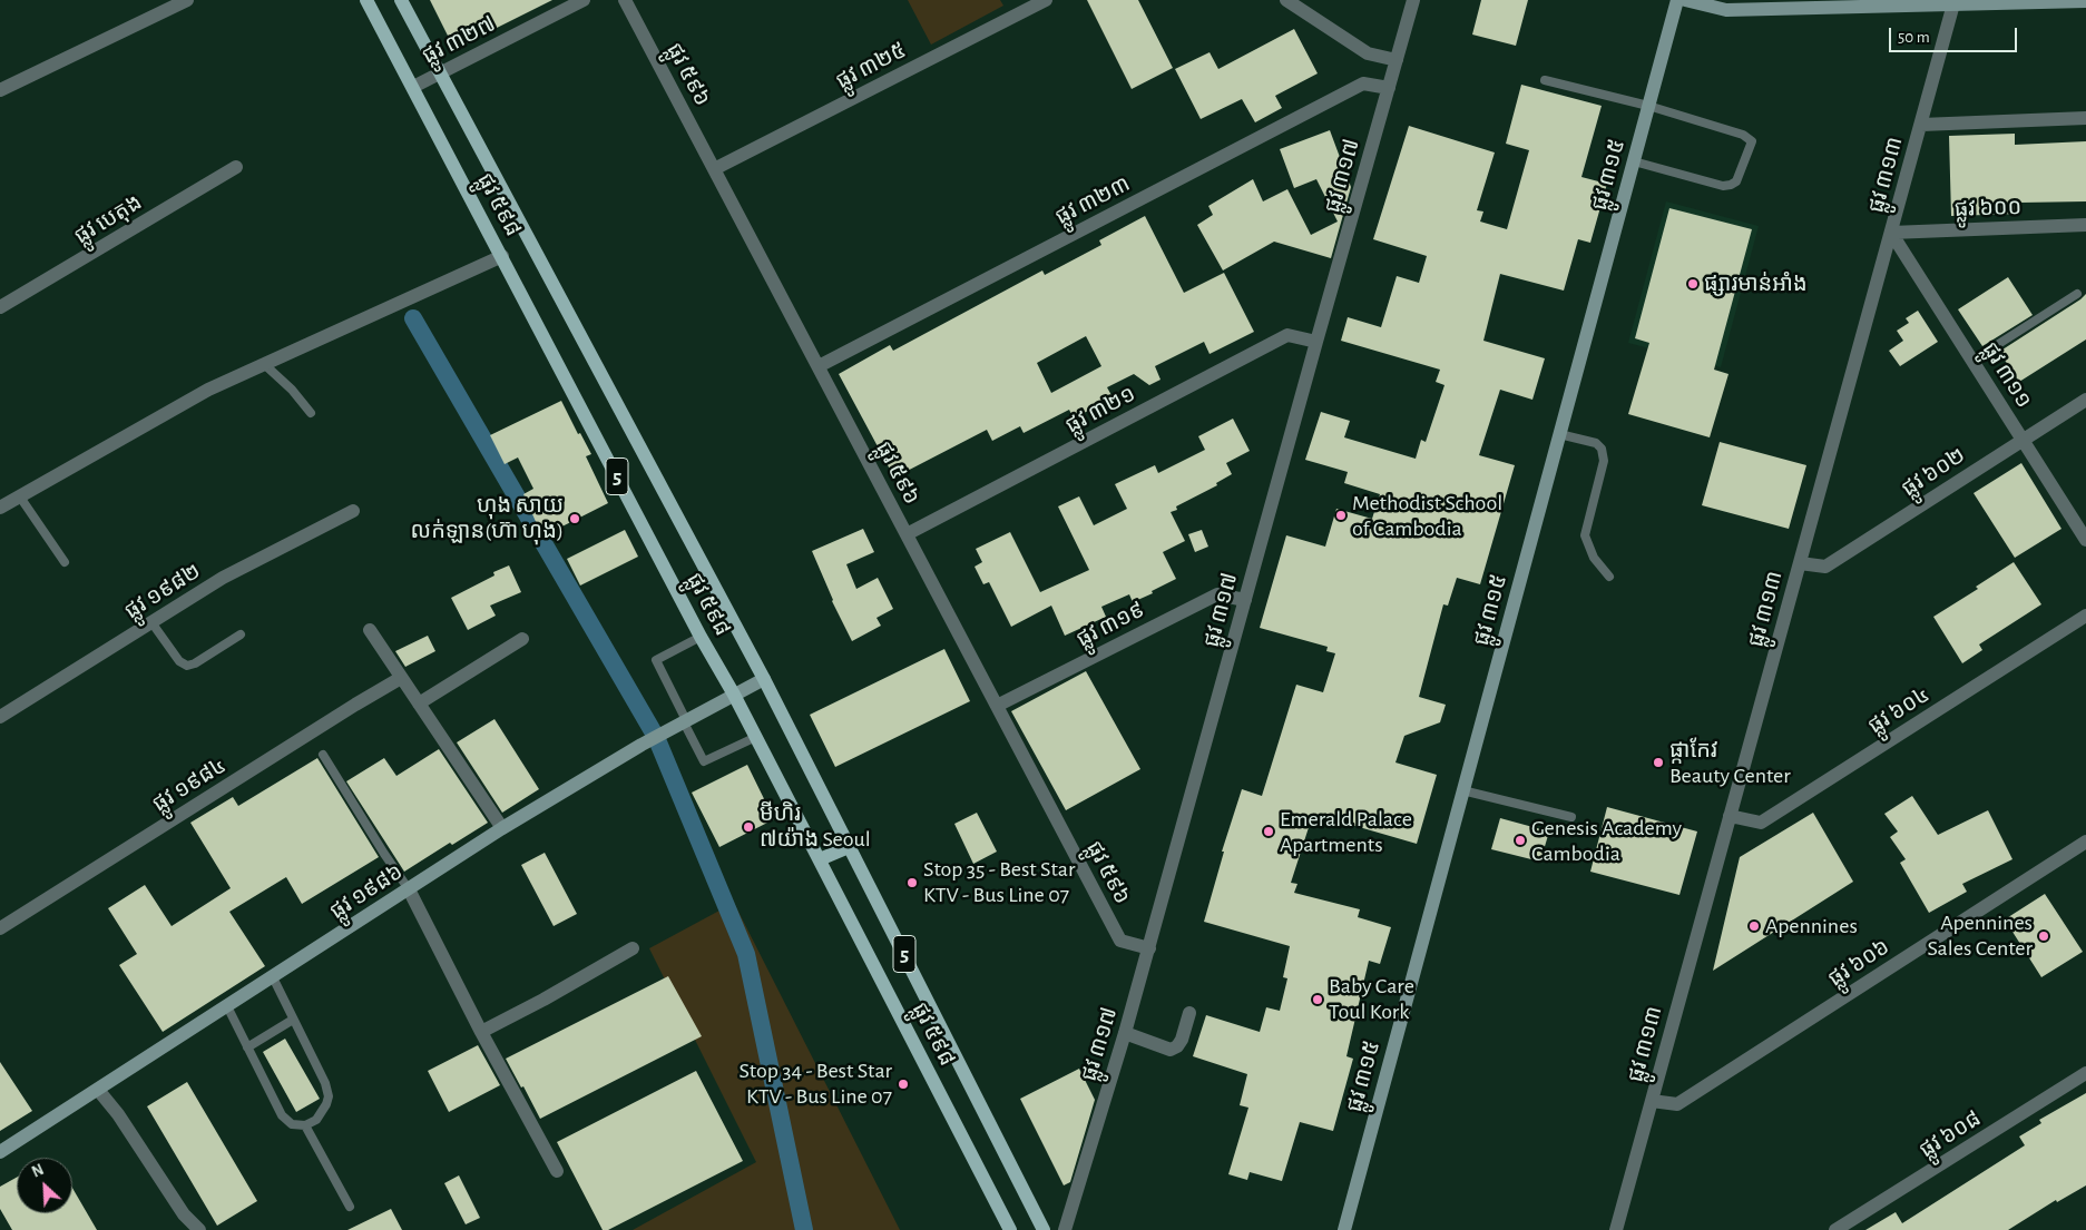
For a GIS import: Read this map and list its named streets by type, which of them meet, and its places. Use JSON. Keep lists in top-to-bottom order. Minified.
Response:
{"streets":{"main road":["ផ្លូវ ៥៩៨","5"],"street":["ផ្លូវ ៣២៧","ផ្លូវ ៣២៥","ផ្លូវ ៥៩៦","ផ្លូវ ៣១៥","ផ្លូវ ៣១៣","ផ្លូវ ៣១៧","ផ្លូវ ៣២៣","ផ្លូវ ៦០០","ផ្លូវ បេតុង","ផ្លូវ ៣១១","ផ្លូវ ៣២១","ផ្លូវ ៦០២","ផ្លូវ ១៩៨២","ផ្លូវ ៣១៩","ផ្លូវ ៦០៤","ផ្លូវ ១៩៨៤","ផ្លូវ ១៩៨៦","ផ្លូវ ៦០៦","ផ្លូវ ៦០៨"]},"crossings":[["ផ្លូវ ៣២៧","ផ្លូវ ៥៩៨"],["ផ្លូវ ៣២៥","ផ្លូវ ៥៩៦"],["ផ្លូវ ៥៩៦","ផ្លូវ ៣១៧"],["ផ្លូវ ៥៩៦","ផ្លូវ ៣២៣"],["ផ្លូវ ៥៩៦","ផ្លូវ ៣២១"],["ផ្លូវ ៥៩៦","ផ្លូវ ៣១៩"],["ផ្លូវ ៣១៣","ផ្លូវ ៦០០"],["ផ្លូវ ៣១៣","ផ្លូវ ៣១១"],["ផ្លូវ ៣១៣","ផ្លូវ ៦០២"],["ផ្លូវ ៣១៣","ផ្លូវ ៦០៤"],["ផ្លូវ ៣១៣","ផ្លូវ ៦០៦"],["ផ្លូវ ៣១៧","ផ្លូវ ៣២៣"],["ផ្លូវ ៣១៧","ផ្លូវ ៣២១"],["ផ្លូវ ៣១៧","ផ្លូវ ៣១៩"],["ផ្លូវ ៥៩៨","ផ្លូវ ១៩៨៦"],["ផ្លូវ ៦០០","ផ្លូវ ៣១១"],["ផ្លូវ ៣១១","ផ្លូវ ៦០២"]],"places":["ផ្សារមាន់អាំង","Methodist School of Cambodia","ហុង សាយ លក់ឡាន(ហ៊ា ហុង)","ផ្កាកែវ Beauty Center","មីហិរ ៧យ៉ាង Seoul","Emerald Palace Apartments","Genesis Academy Cambodia","Stop 35 - Best Star KTV - Bus Line 07","Apennines","Apennines Sales Center","Baby Care Toul Kork","Stop 34 - Best Star KTV - Bus Line 07"],"scale_bar":"50 m","north":"top left"}
